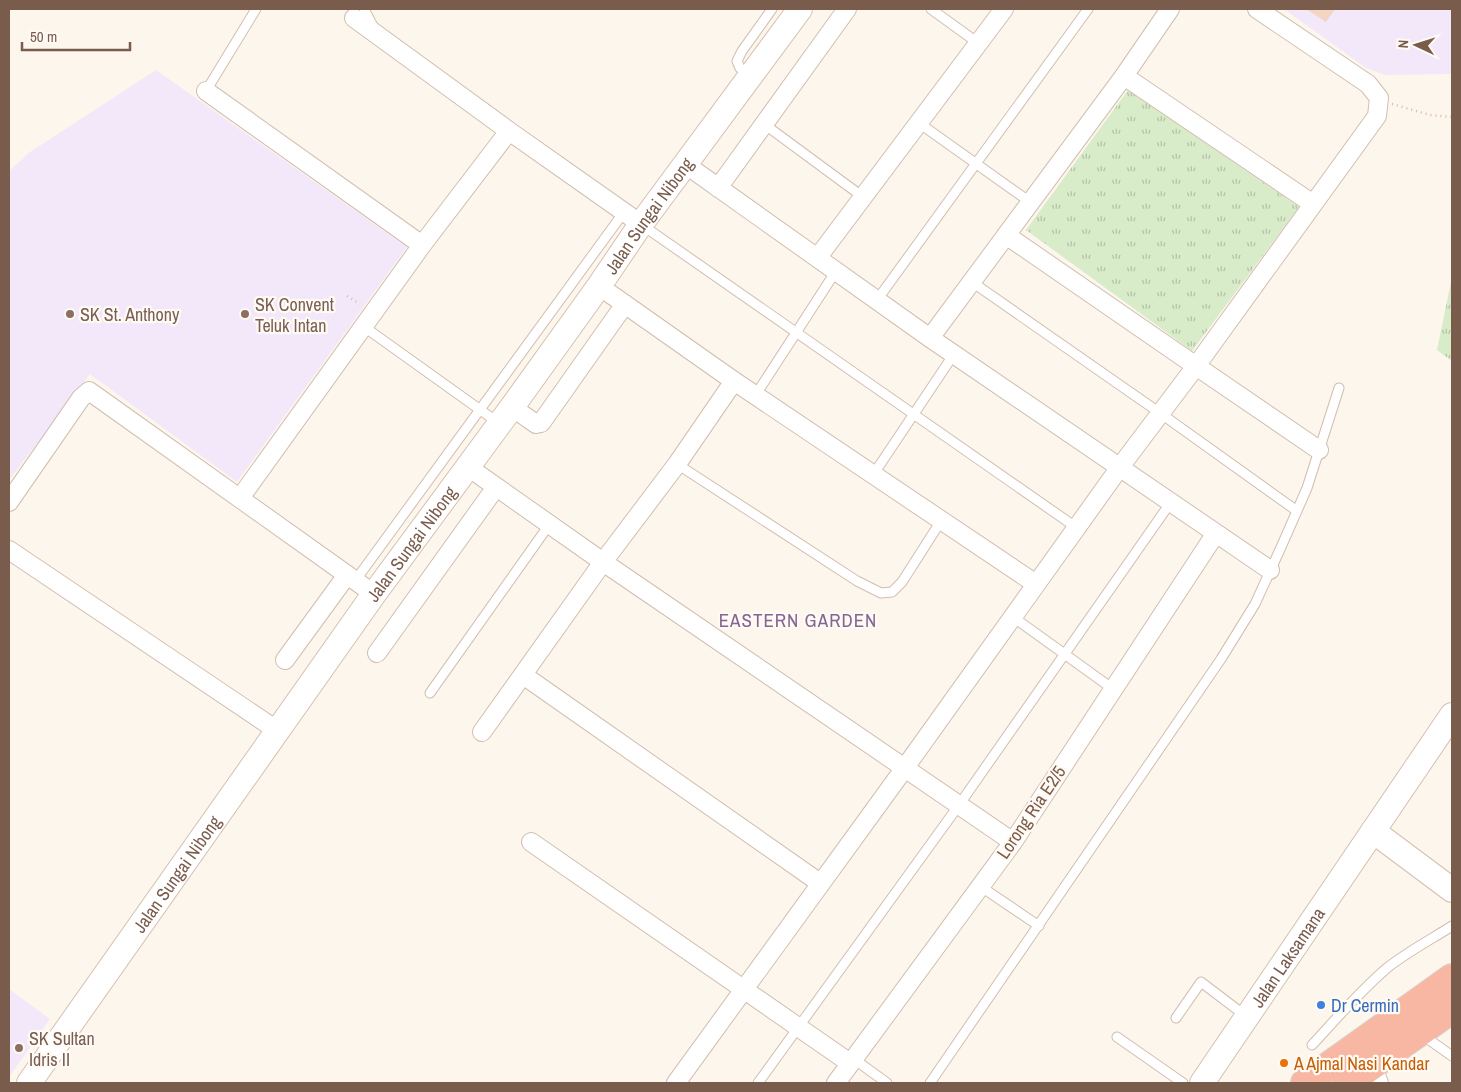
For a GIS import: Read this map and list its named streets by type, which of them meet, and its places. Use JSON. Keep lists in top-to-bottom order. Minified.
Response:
{"streets":{"street":["Jalan Sungai Nibong","Lorong Ria E2/5","Jalan Laksamana"]},"districts":["EASTERN GARDEN"],"places":["SK St. Anthony","SK Convent Teluk Intan","Dr Cermin","SK Sultan Idris II","A Ajmal Nasi Kandar"],"scale_bar":"50 m","north":"left"}
